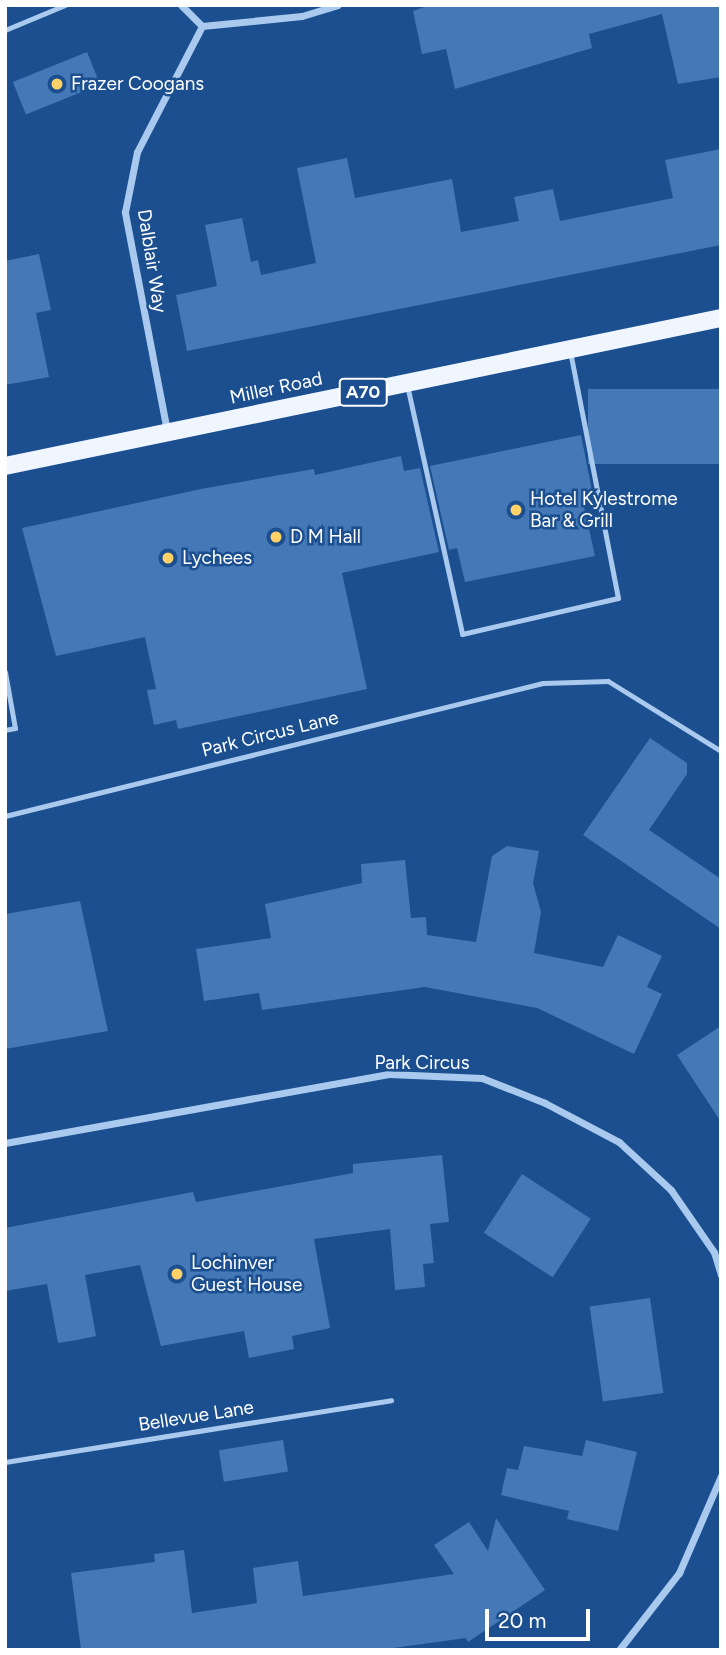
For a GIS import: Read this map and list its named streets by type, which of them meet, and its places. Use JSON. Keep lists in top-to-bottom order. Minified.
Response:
{"streets":{"main road":["Miller Road","A70"],"street":["Dalblair Way","Park Circus"],"lane":["Park Circus Lane","Bellevue Lane"]},"crossings":[["Dalblair Way","Miller Road"]],"places":["Frazer Coogans","Hotel Kylestrome Bar & Grill","D M Hall","Lychees","Lochinver Guest House"],"scale_bar":"20 m"}
